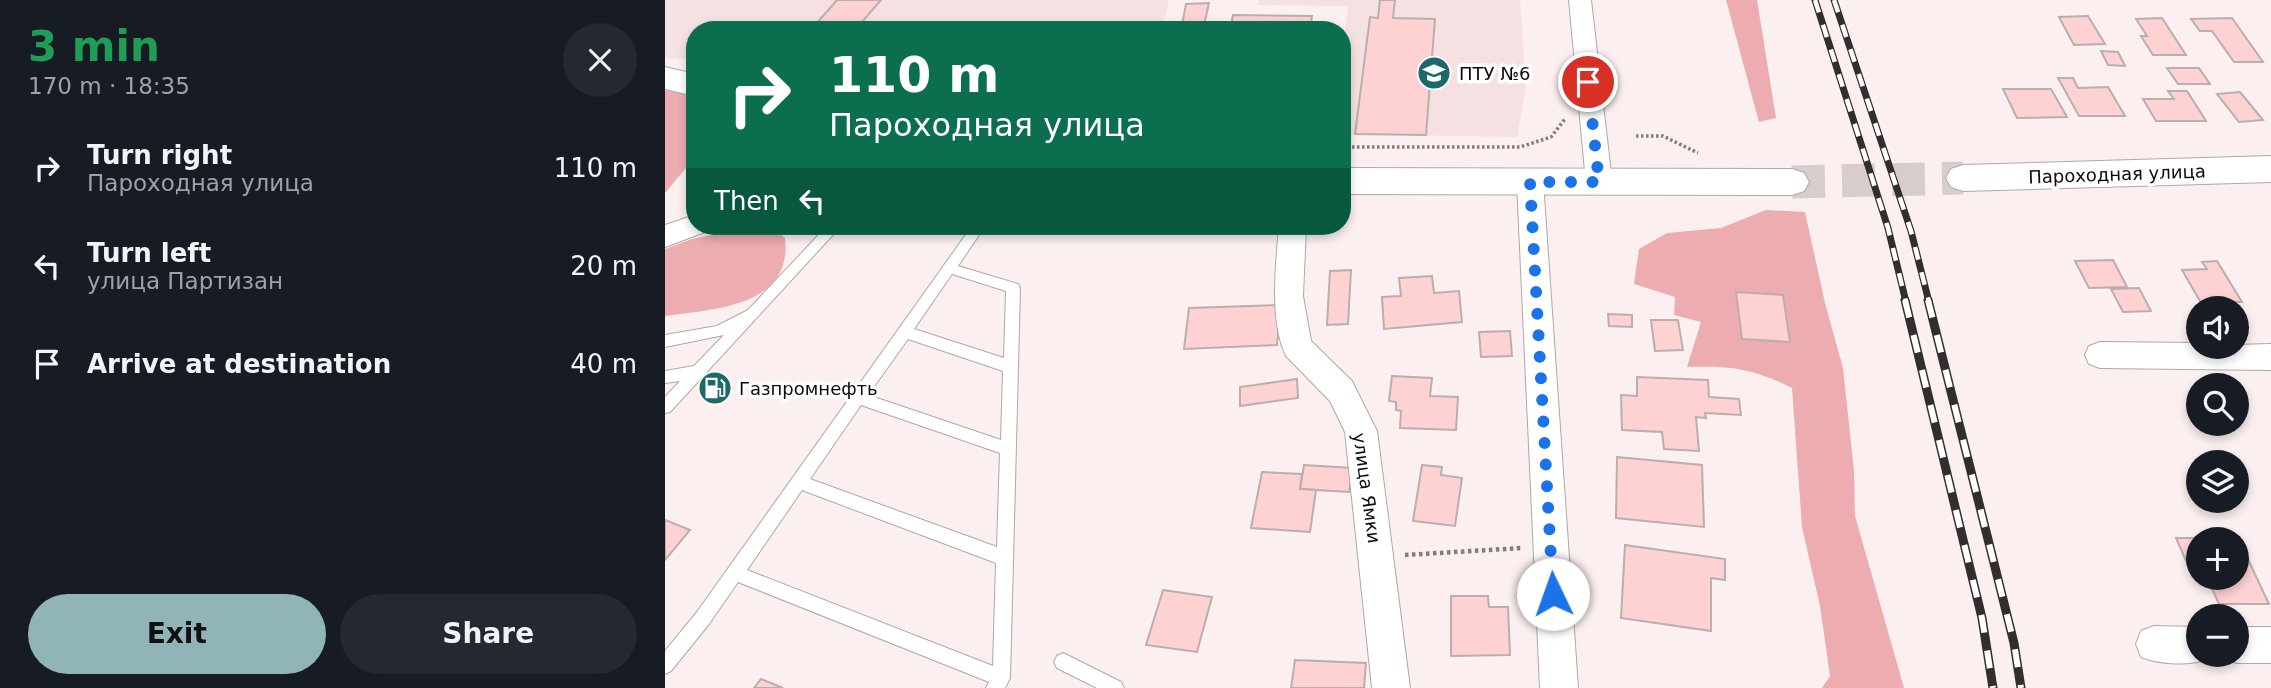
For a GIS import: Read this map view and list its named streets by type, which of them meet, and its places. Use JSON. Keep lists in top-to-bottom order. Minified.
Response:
{"streets":{"main road":["Пароходная улица"],"street":["улица Ямки"]},"places":{"school or university":["ПТУ №6"],"fuel station":["Газпромнефть"]},"page":{"heading":["3 min","170 m · 18:35"],"turn":["110 m","Пароходная улица"],"list":[{"name":"Turn right","note":"Пароходная улица","value":"110 m"},{"name":"Turn left","note":"улица Партизан","value":"20 m"},{"name":"Arrive at destination","value":"40 m"}],"then":"Then","map_buttons":["+","−"],"buttons":["Exit","Share"]}}
